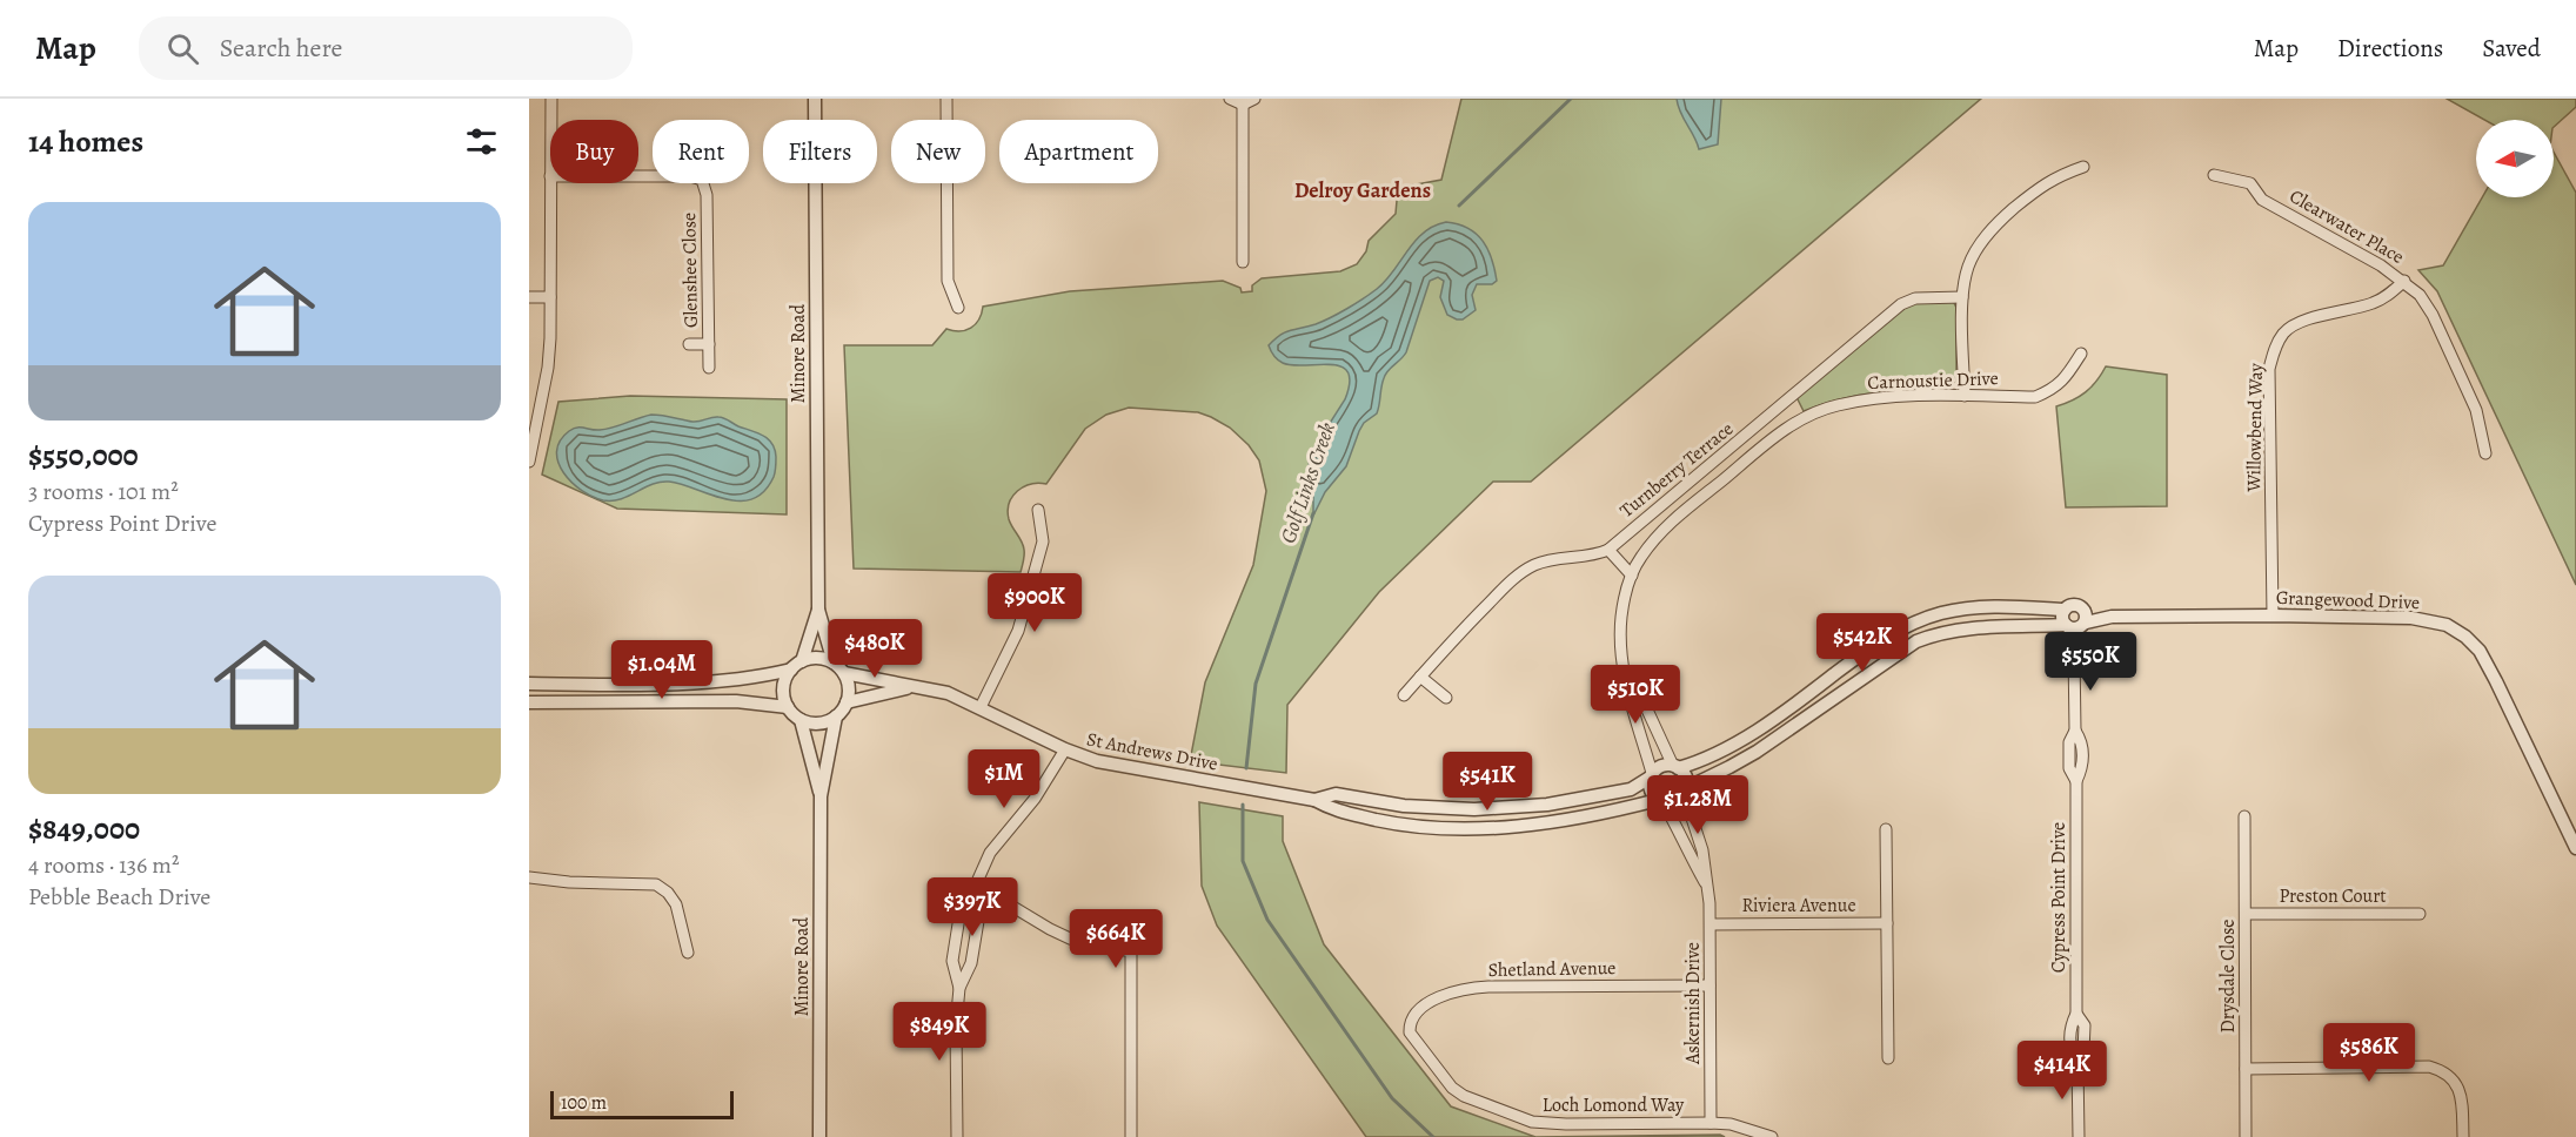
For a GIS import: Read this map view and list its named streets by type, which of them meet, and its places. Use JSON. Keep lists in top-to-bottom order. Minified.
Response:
{"streets":{"street":["Clearwater Place","Glenshee Close","Minore Road","Carnoustie Drive","Willowbend Way","Turnberry Terrace","Grangewood Drive","St Andrews Drive","Preston Court","Cypress Point Drive","Riviera Avenue","Shetland Avenue","Drysdale Close","Askernish Drive","Loch Lomond Way"]},"crossings":[["Clearwater Place","Willowbend Way"],["Minore Road","St Andrews Drive"],["Carnoustie Drive","St Andrews Drive"],["Carnoustie Drive","Askernish Drive"],["Willowbend Way","Grangewood Drive"],["Grangewood Drive","Cypress Point Drive"],["St Andrews Drive","Askernish Drive"],["Preston Court","Drysdale Close"],["Riviera Avenue","Askernish Drive"],["Shetland Avenue","Askernish Drive"],["Shetland Avenue","Loch Lomond Way"],["Askernish Drive","Loch Lomond Way"]],"districts":["Delroy Gardens"],"water":["Golf Links Creek"],"scale_bar":"100 m","north":"left","page":{"header":"Map","search":"Search here","nav":["Map","Directions","Saved"],"heading":"14 homes","chip":["Buy","Rent","Filters","New","Apartment"],"list":[{"name":"$550,000","note":"3 rooms · 101 m² · Cypress Point Drive"},{"name":"$849,000","note":"4 rooms · 136 m² · Pebble Beach Drive"}],"price":["$900K","$542K","$480K","$550K","$1.04M","$510K","$1M","$541K","$1.28M","$397K","$664K","$849K","$586K","$414K"],"scale":"100 m"}}
